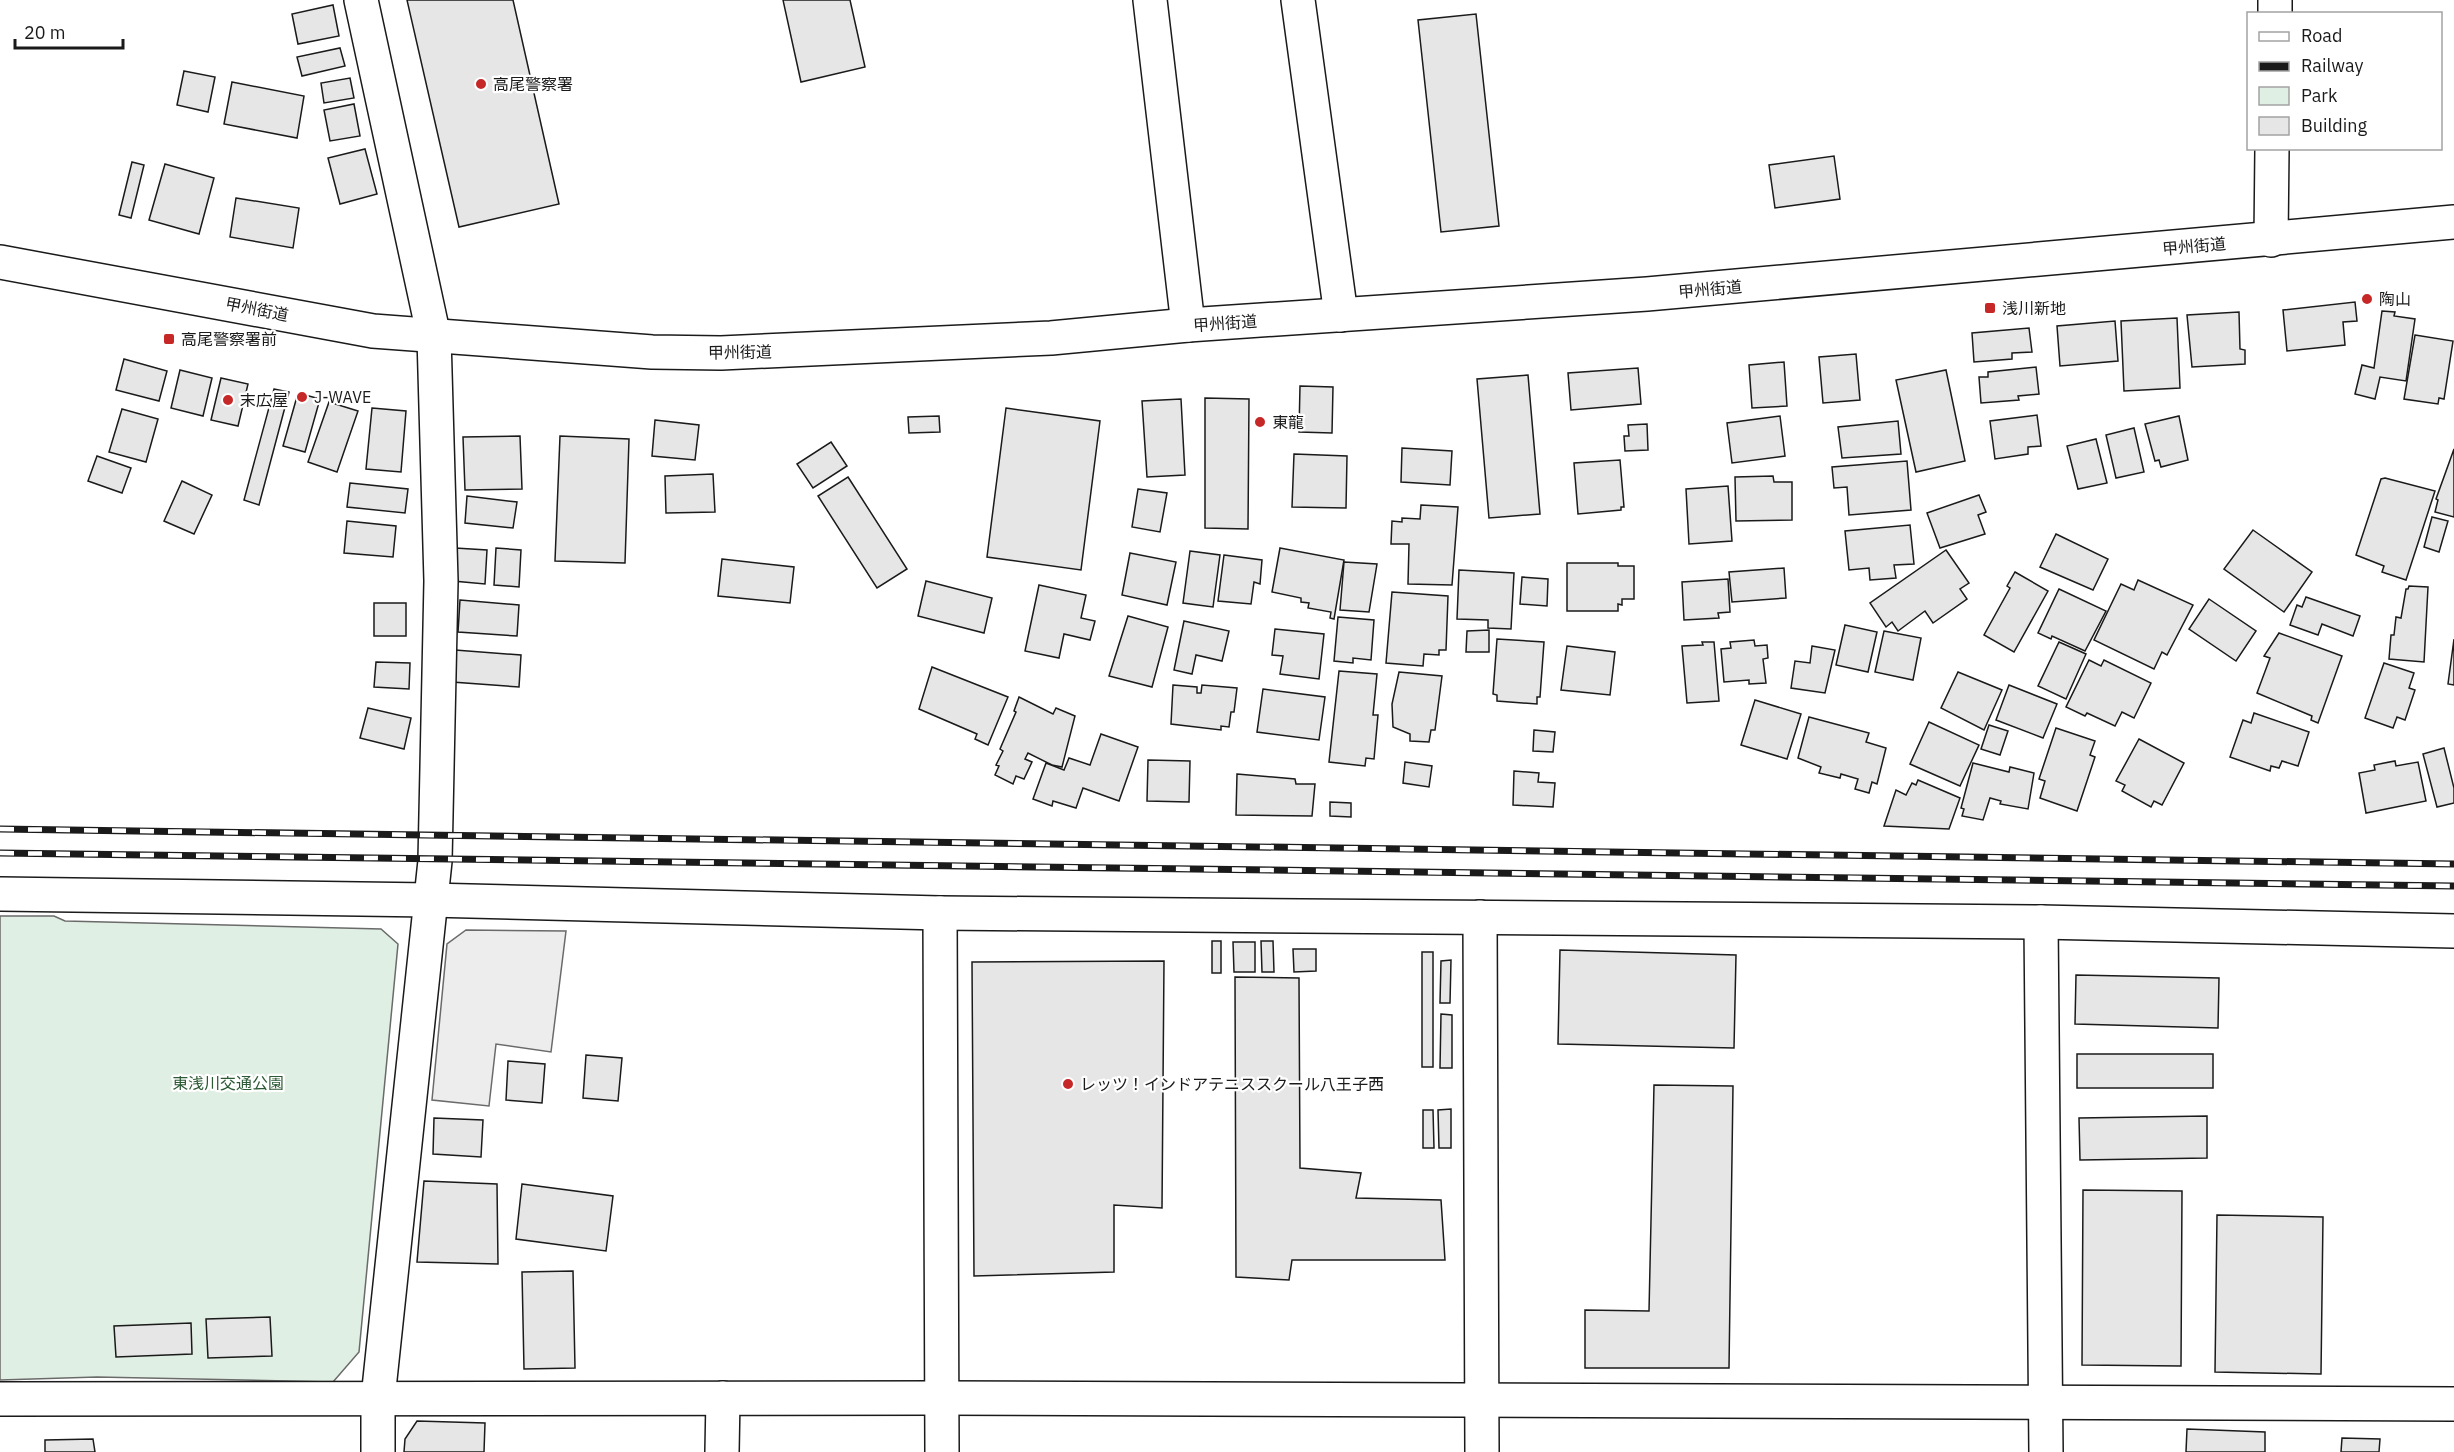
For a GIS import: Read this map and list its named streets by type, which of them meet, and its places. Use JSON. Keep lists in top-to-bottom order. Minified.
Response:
{"streets":{"main road":["甲州街道"]},"parks":["東浅川交通公園"],"places":{"other":["高尾警察署","陶山","J-WAVE","末広屋","東龍","レッツ！インドアテニススクール八王子西"],"transit":["浅川新地","高尾警察署前"]},"legend":["Road","Railway","Park","Building"],"scale_bar":"20 m"}
